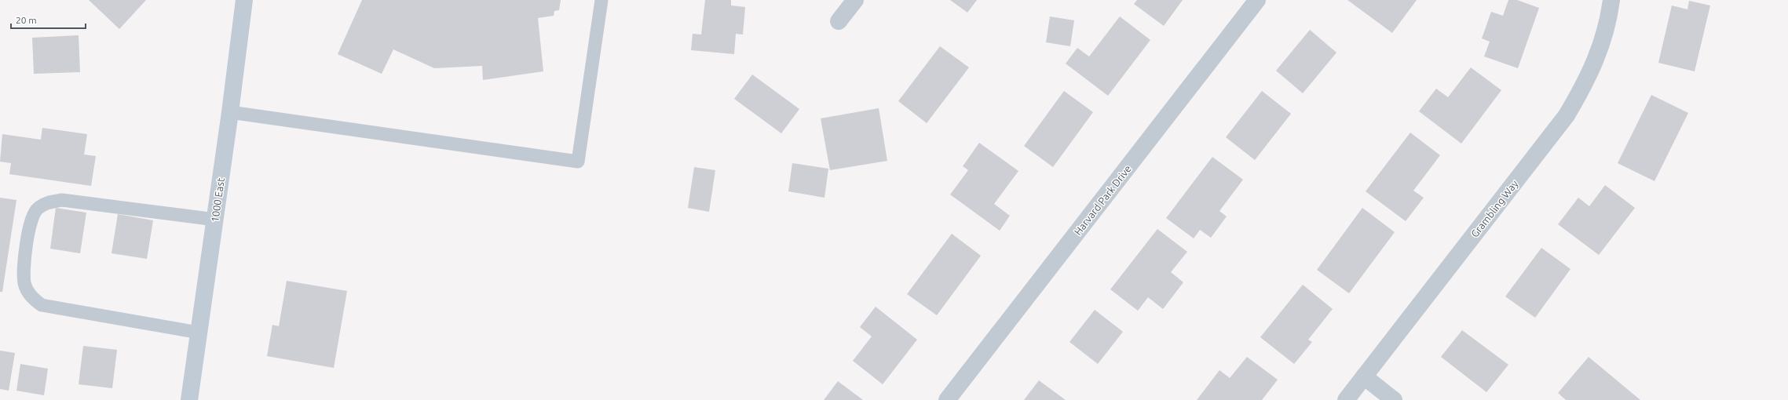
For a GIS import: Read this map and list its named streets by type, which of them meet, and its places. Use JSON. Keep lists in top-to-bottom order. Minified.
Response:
{"streets":{"street":["1000 East","Harvard Park Drive","Grambling Way"]},"scale_bar":"20 m"}
